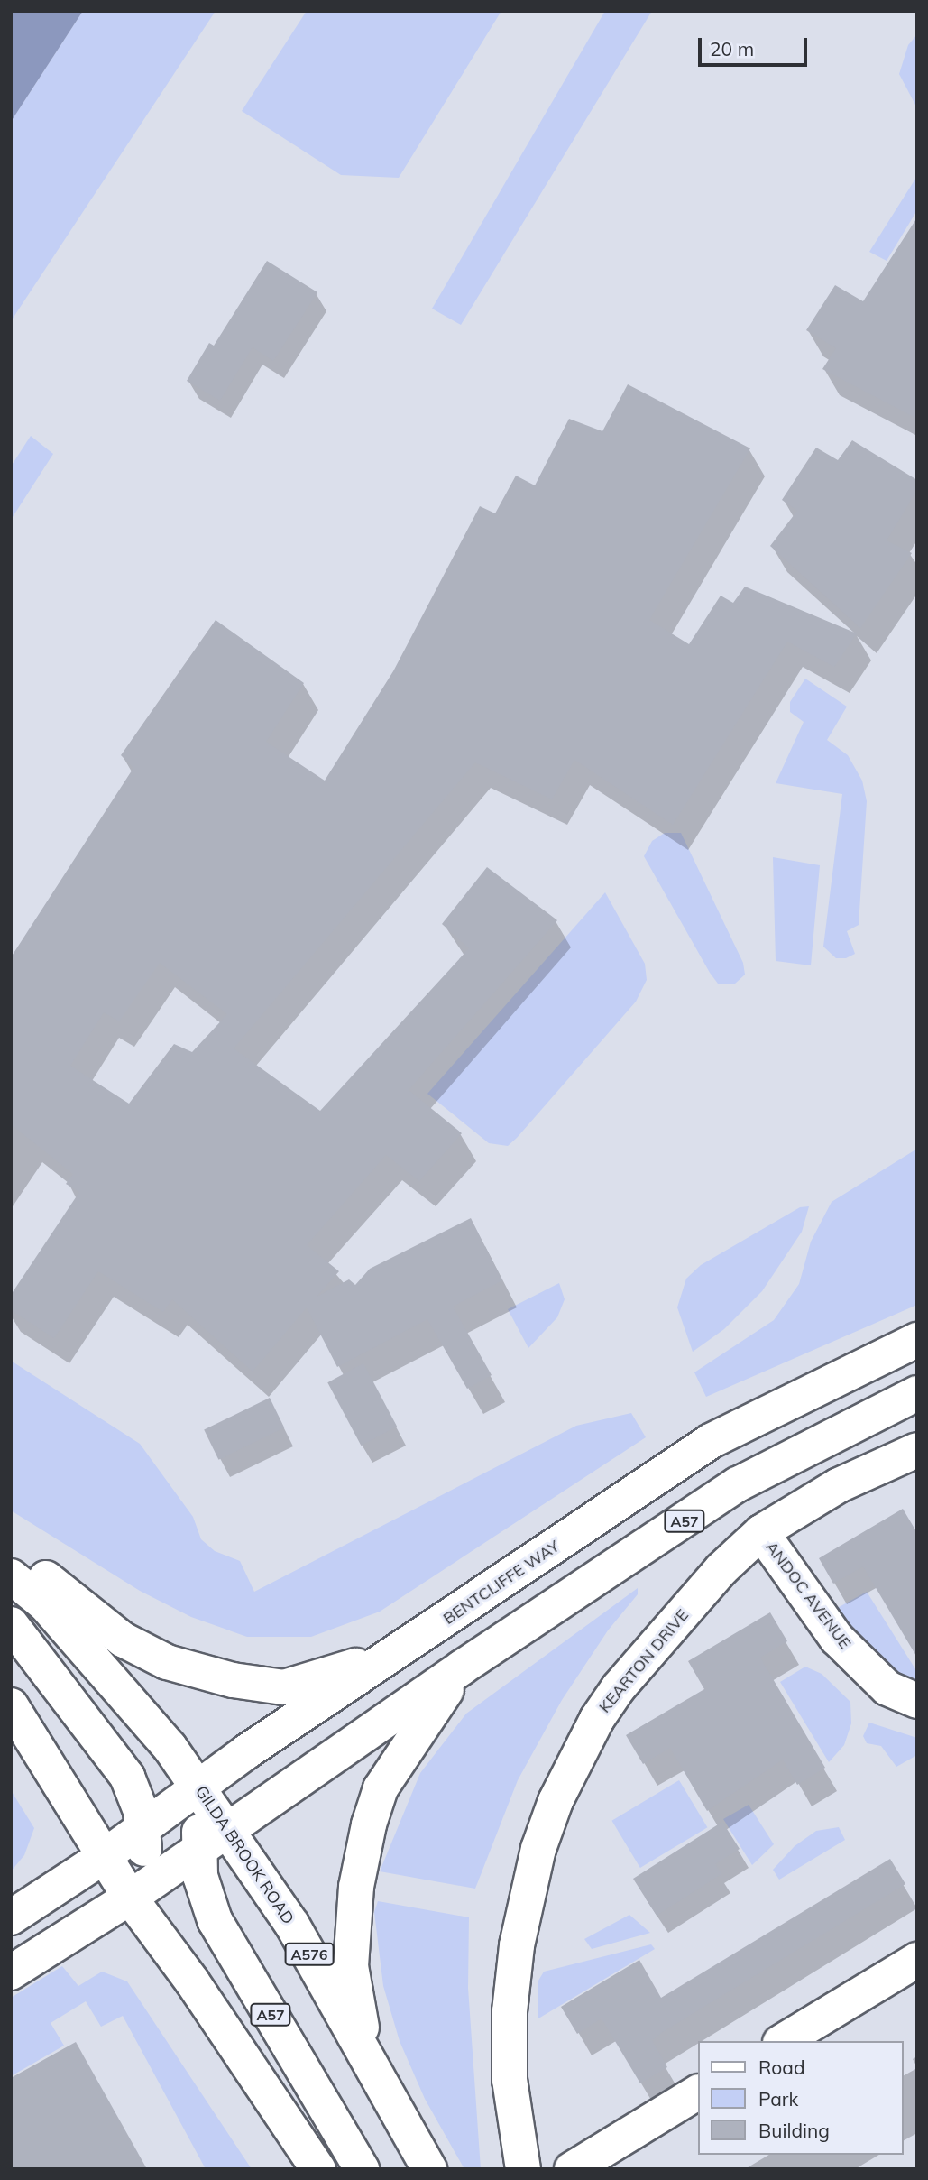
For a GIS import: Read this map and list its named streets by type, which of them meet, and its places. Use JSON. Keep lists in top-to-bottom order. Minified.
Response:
{"streets":{"main road":["A57","BENTCLIFFE WAY","ANDOC AVENUE","KEARTON DRIVE","GILDA BROOK ROAD","A576"]},"crossings":[["A57","BENTCLIFFE WAY"],["A57","GILDA BROOK ROAD"],["BENTCLIFFE WAY","GILDA BROOK ROAD"],["ANDOC AVENUE","KEARTON DRIVE"]],"legend":["Road","Park","Building"],"scale_bar":"20 m"}
